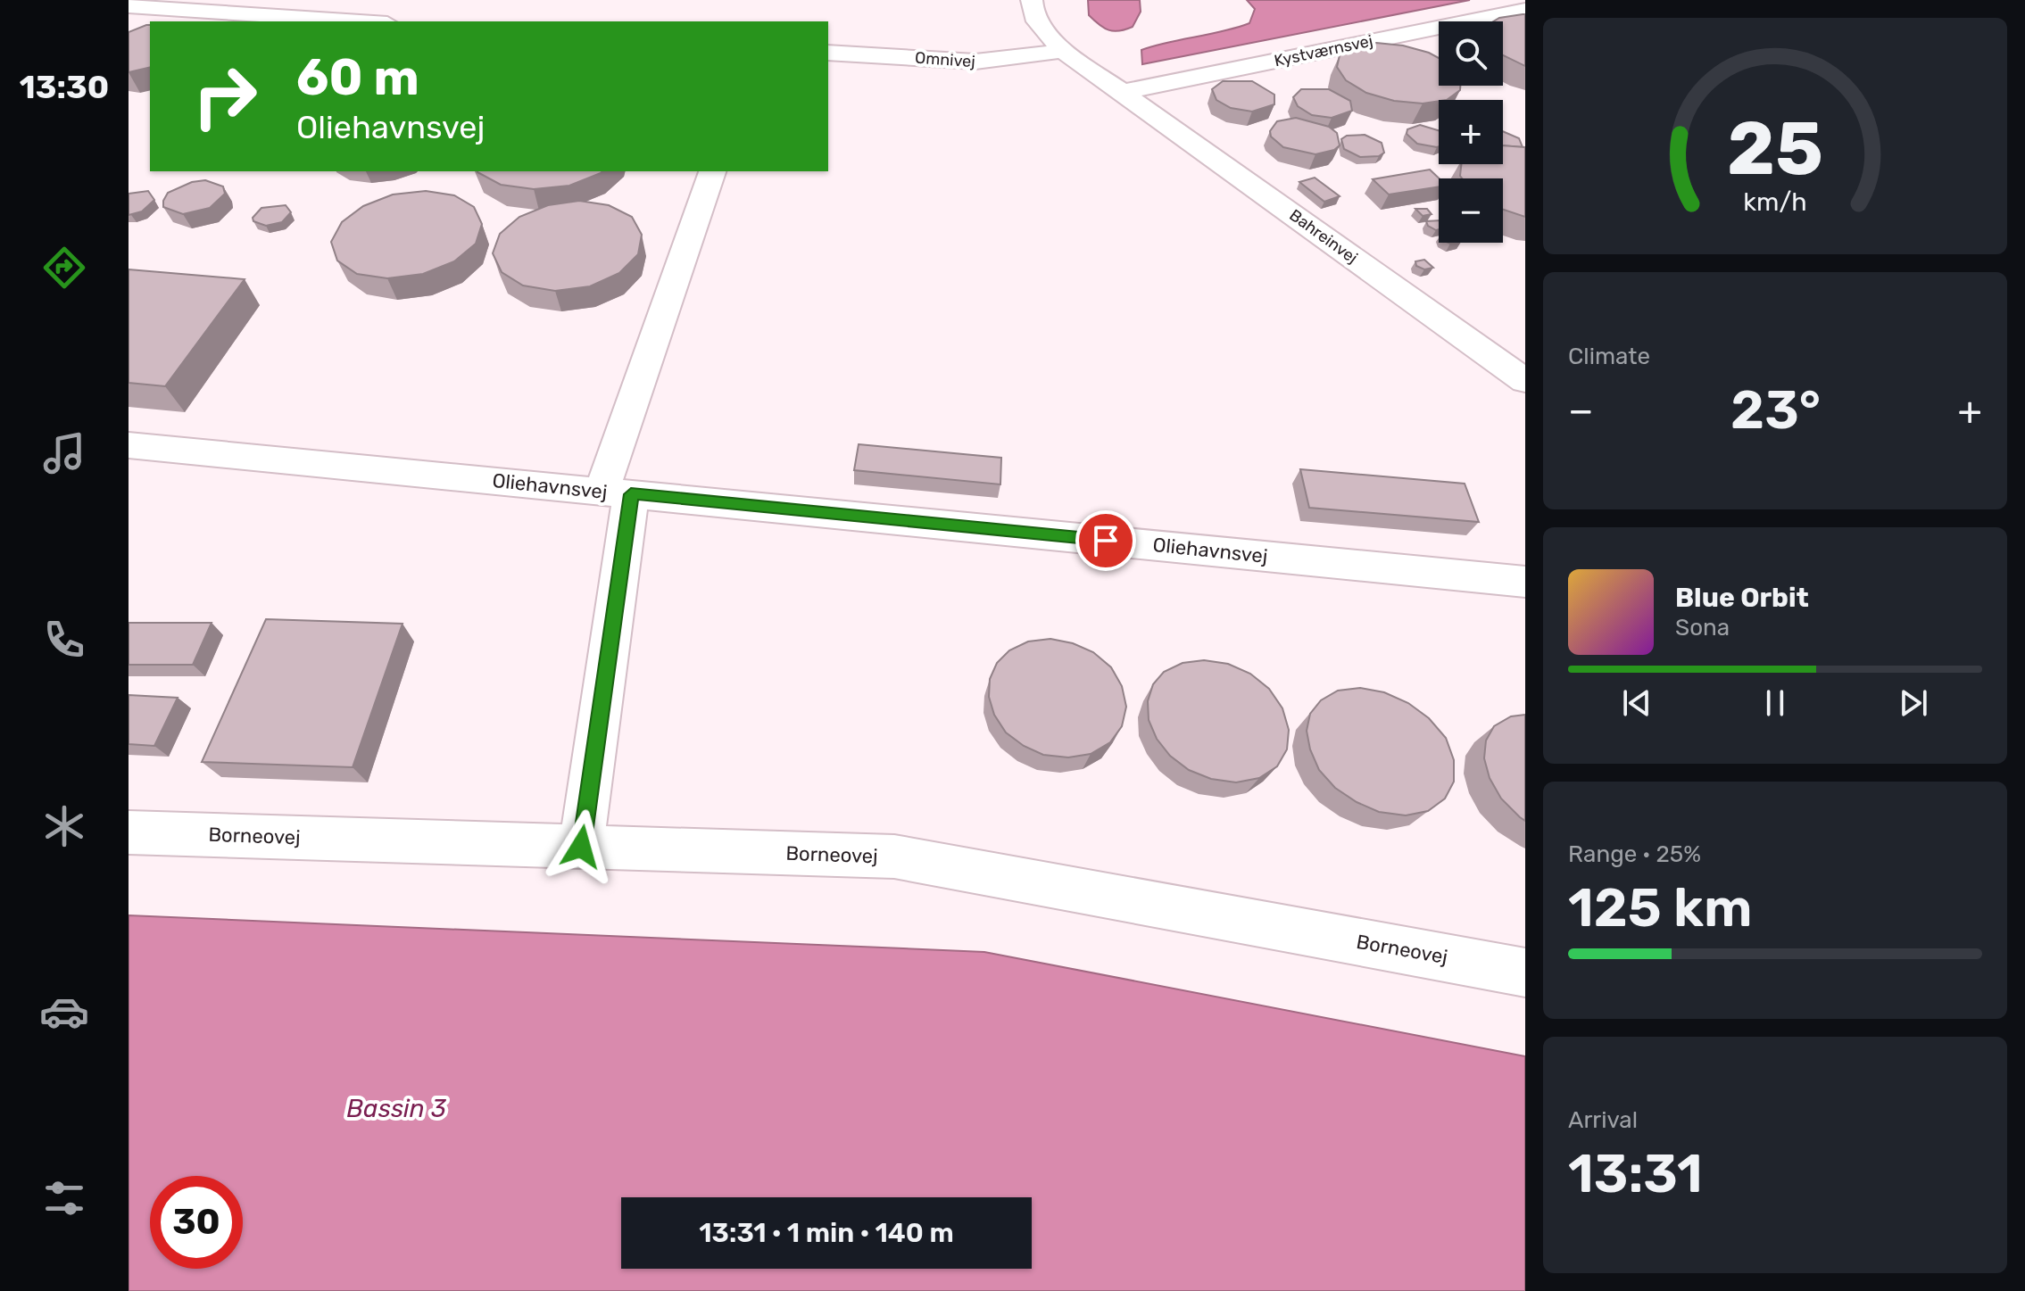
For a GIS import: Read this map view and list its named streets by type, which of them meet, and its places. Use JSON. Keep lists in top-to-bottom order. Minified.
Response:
{"streets":{"street":["Kystværnsvej","Omnivej","Bahreinvej","Oliehavnsvej","Borneovej"]},"crossings":[["Kystværnsvej","Bahreinvej"]],"water":["Bassin 3"],"page":{"tabs":"13:30","map_buttons":["+","−"],"turn":["60 m","Oliehavnsvej"],"tile":["Climate",["Range · 25%","125 km"],["Arrival","13:31"]],"heat":["−","23°","+"],"song":["Blue Orbit","Sona"],"limit":"30","trip":"13:31 · 1 min · 140 m","gauge":["25","km/h"]}}
